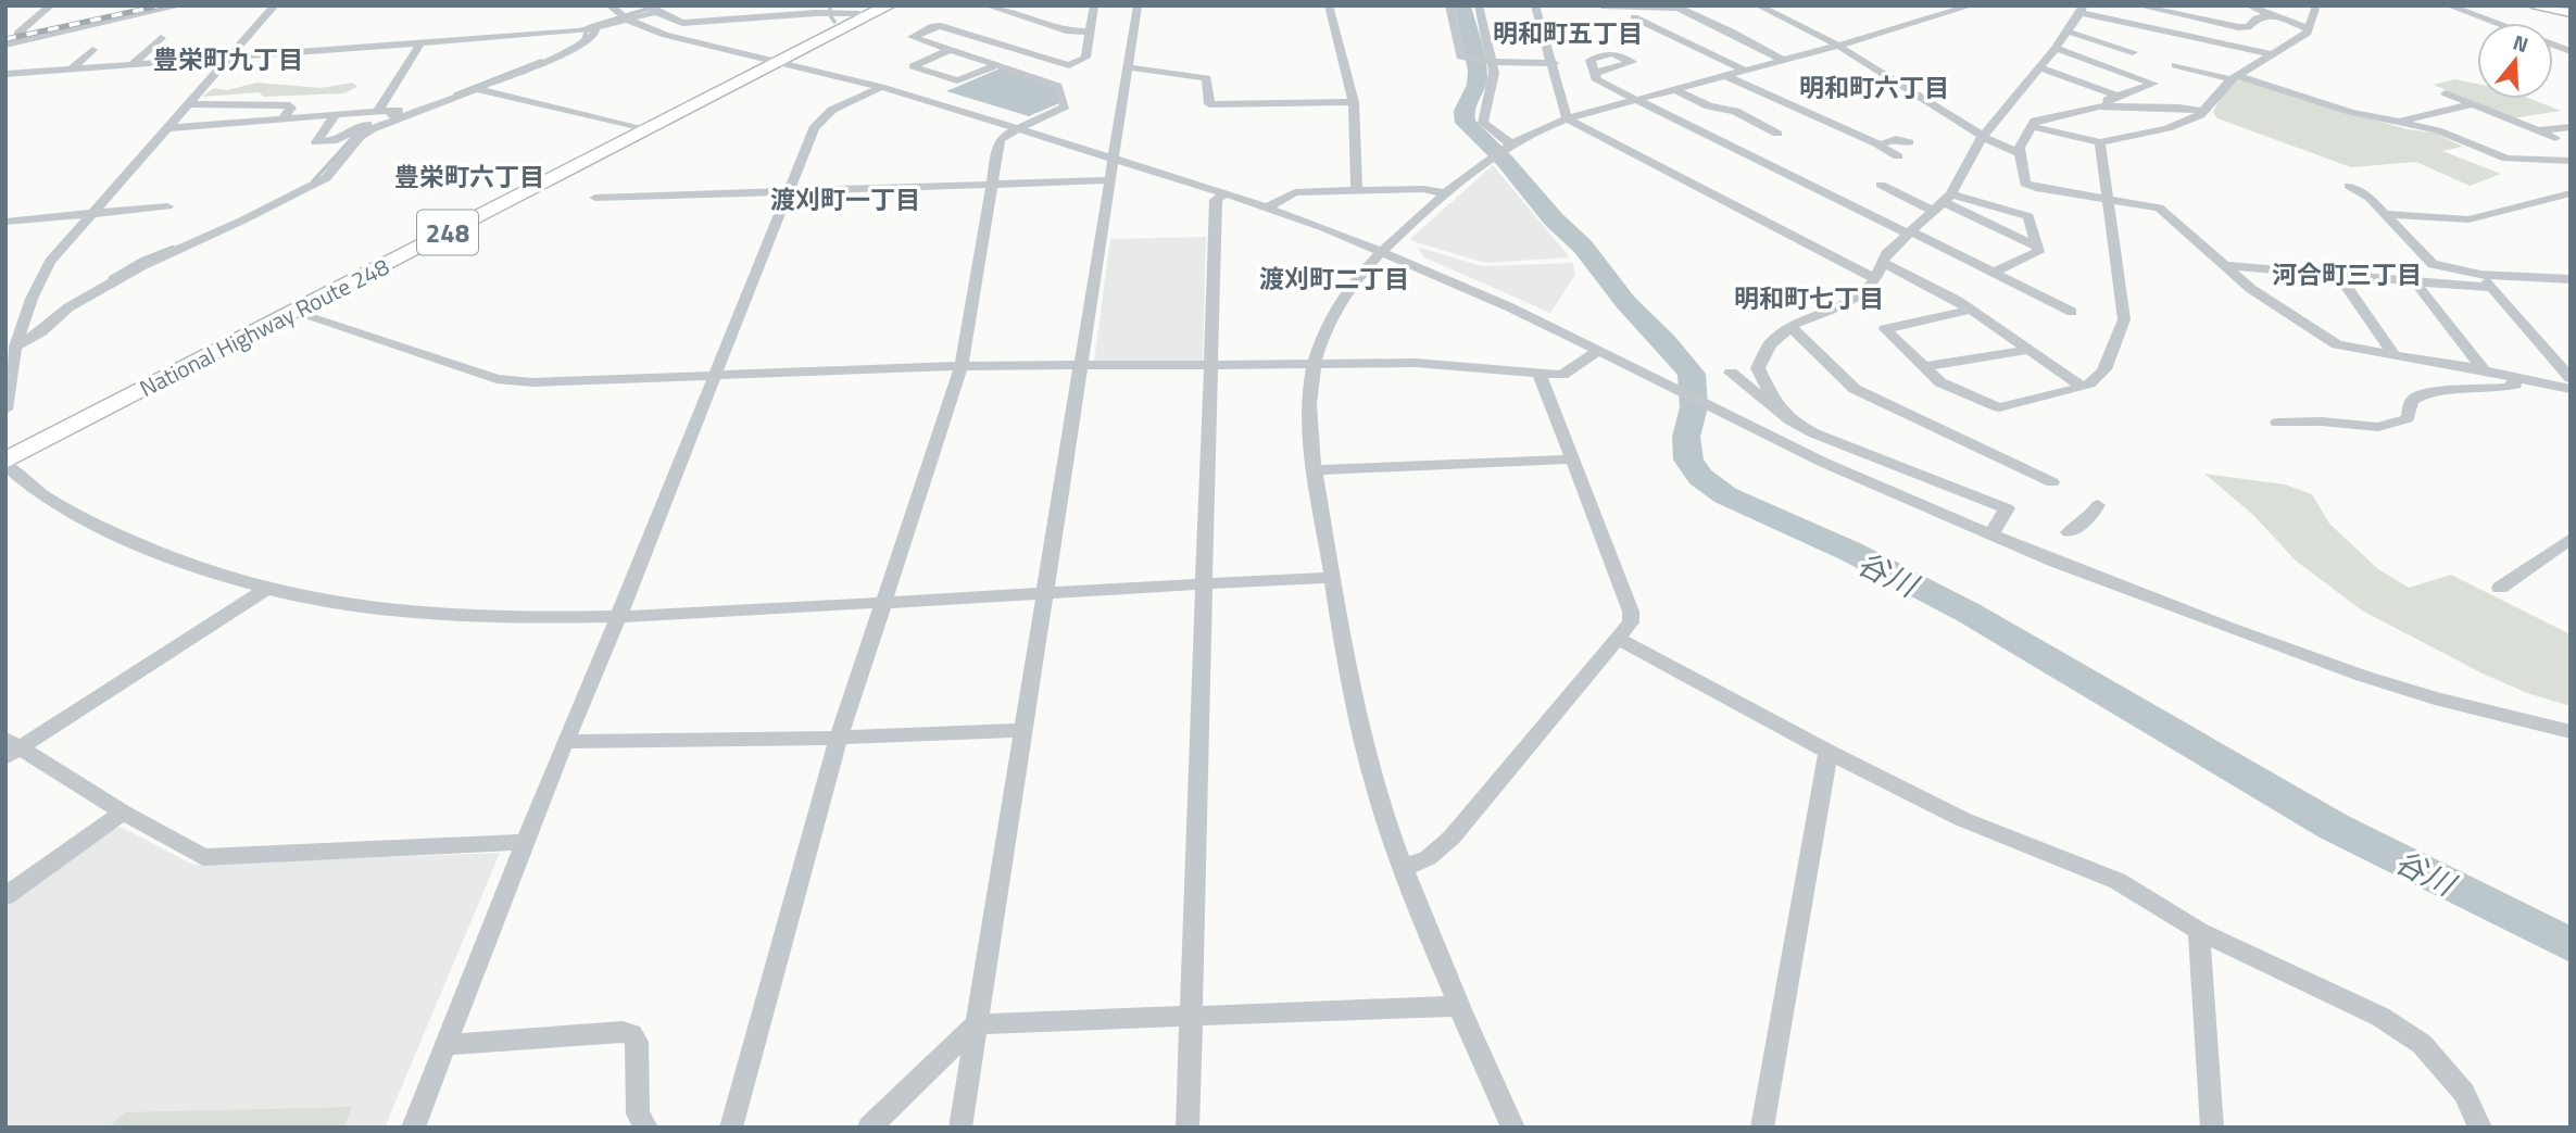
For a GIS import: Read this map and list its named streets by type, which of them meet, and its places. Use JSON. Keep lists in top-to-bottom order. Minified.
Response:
{"streets":{"highway":["248","National Highway Route 248"]},"districts":["明和町五丁目","豊栄町九丁目","明和町六丁目","豊栄町六丁目","渡刈町一丁目","河合町三丁目","渡刈町二丁目","明和町七丁目"],"water":["谷川"],"north":"top"}
